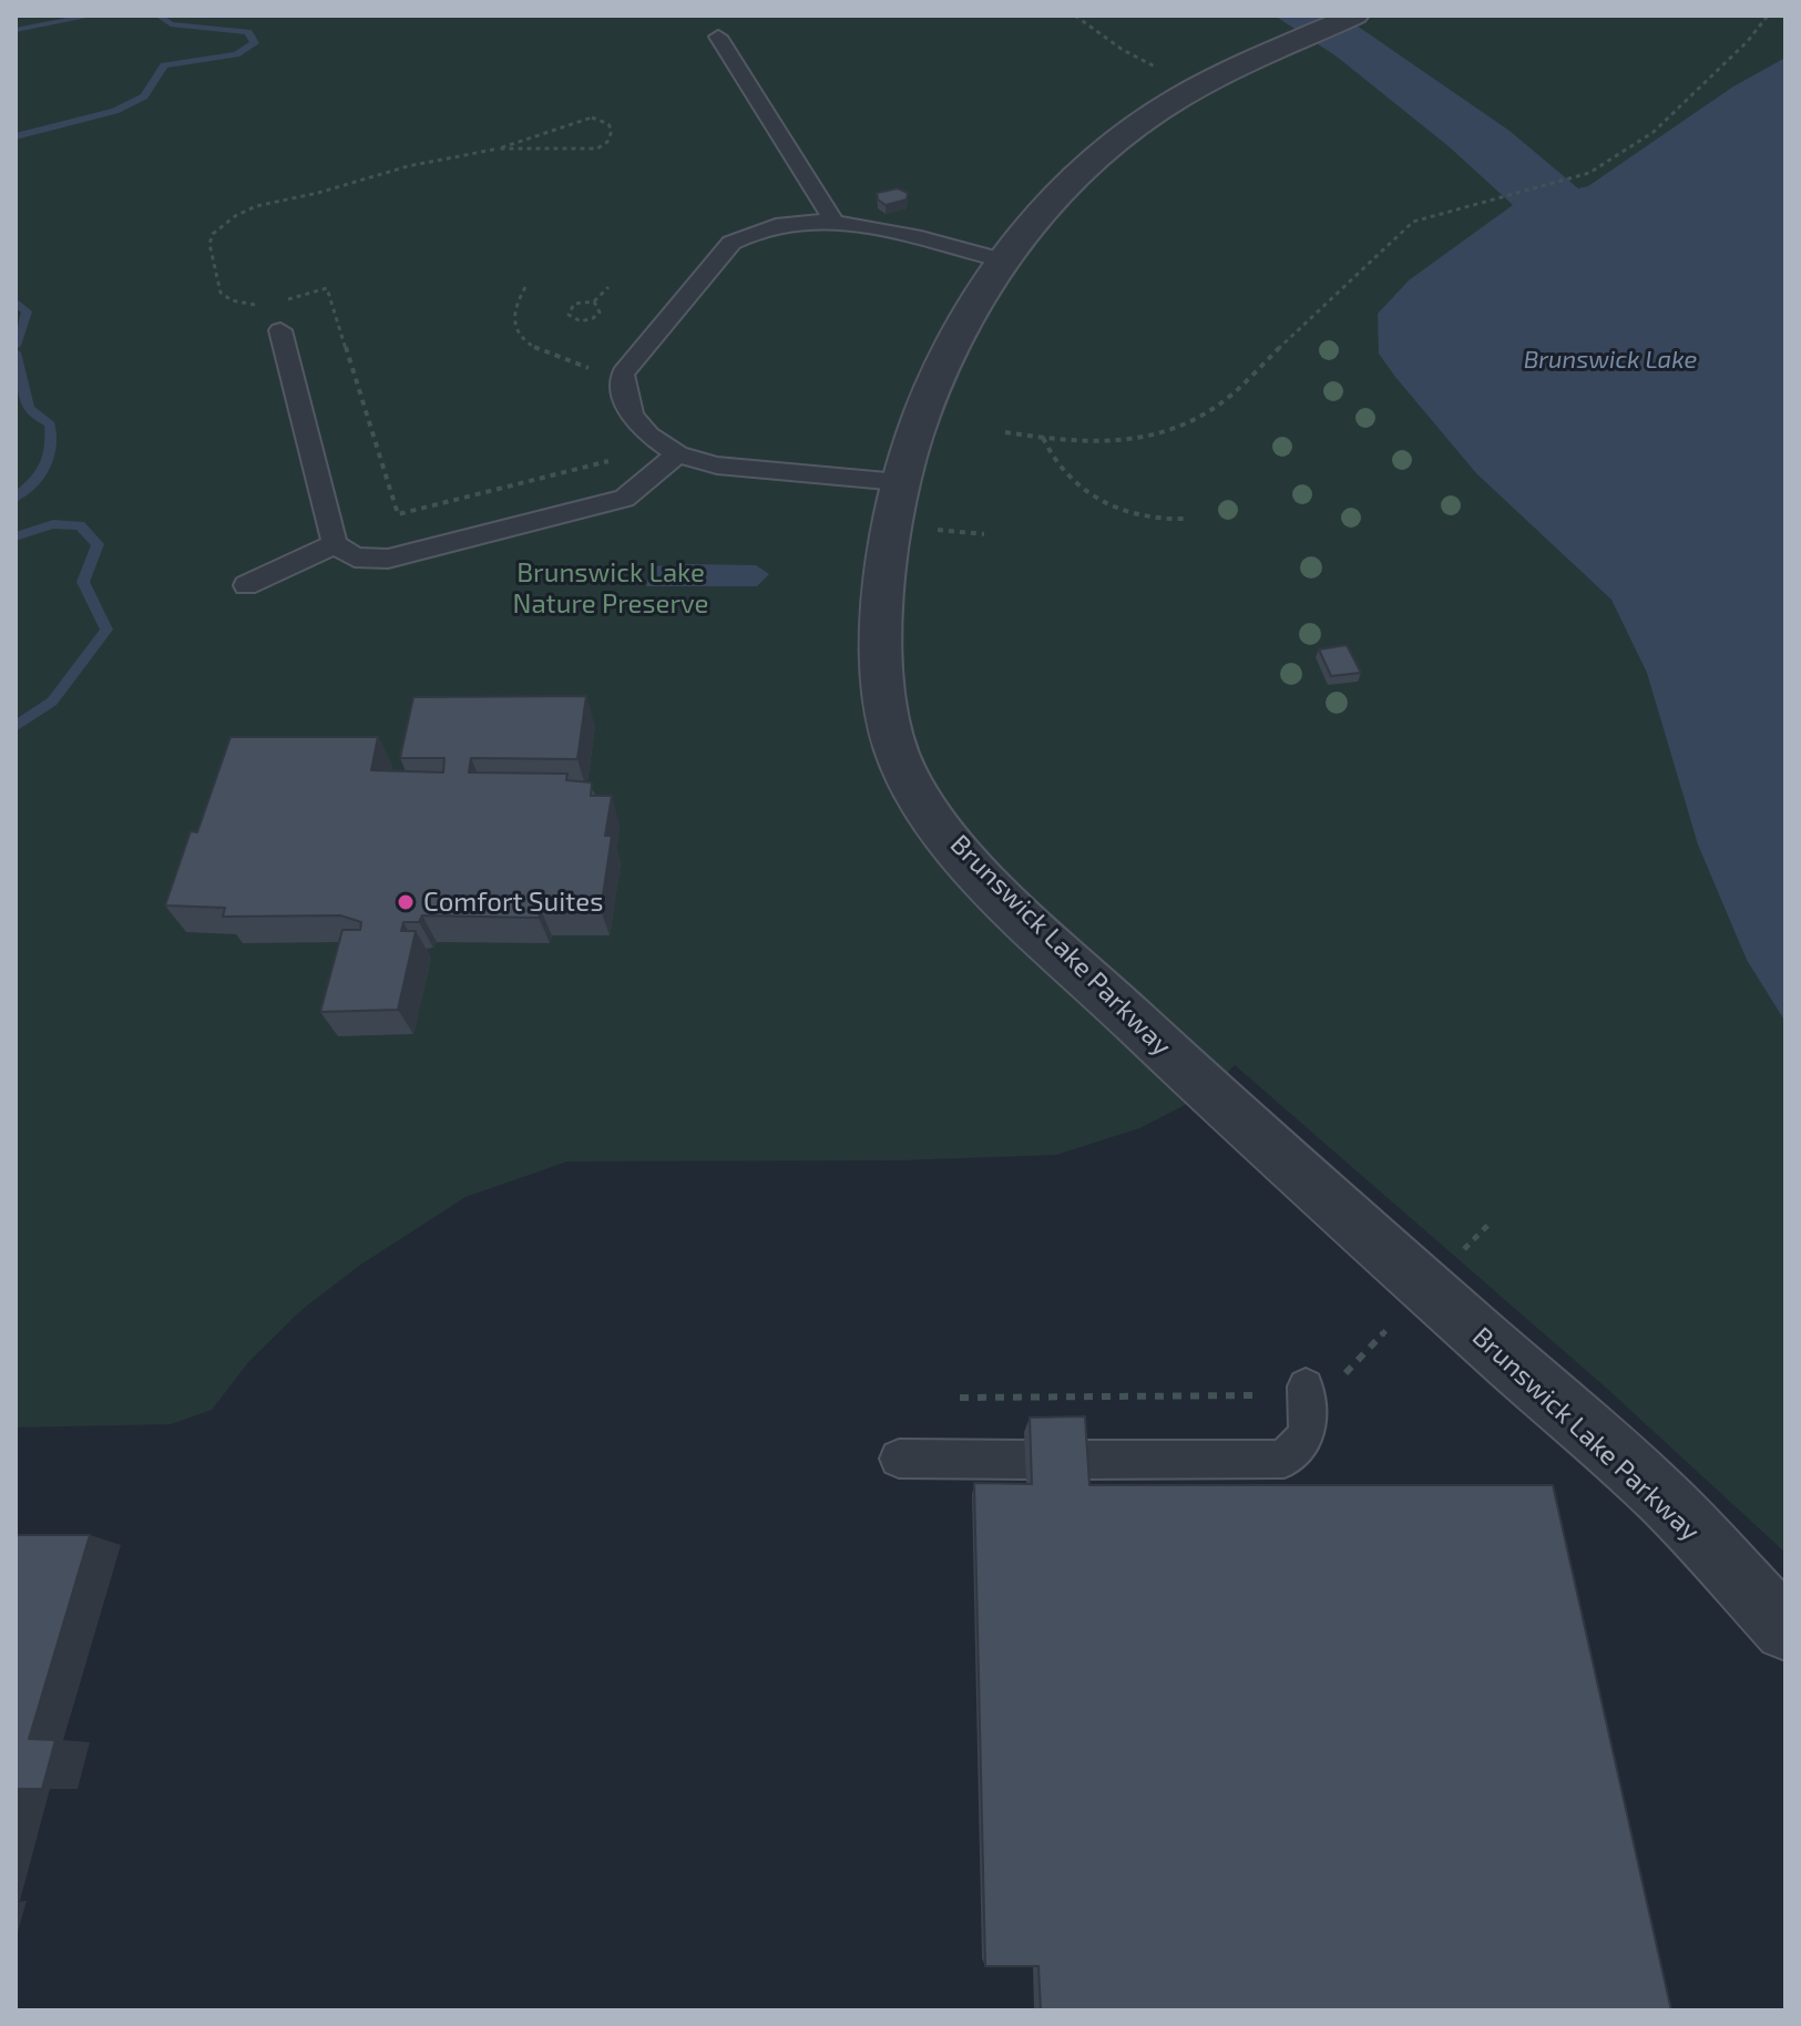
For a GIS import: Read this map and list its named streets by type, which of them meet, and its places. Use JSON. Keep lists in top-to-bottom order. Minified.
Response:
{"streets":{"street":["Brunswick Lake Parkway"]},"water":["Brunswick Lake"],"parks":["Brunswick Lake Nature Preserve"],"places":["Comfort Suites"]}
